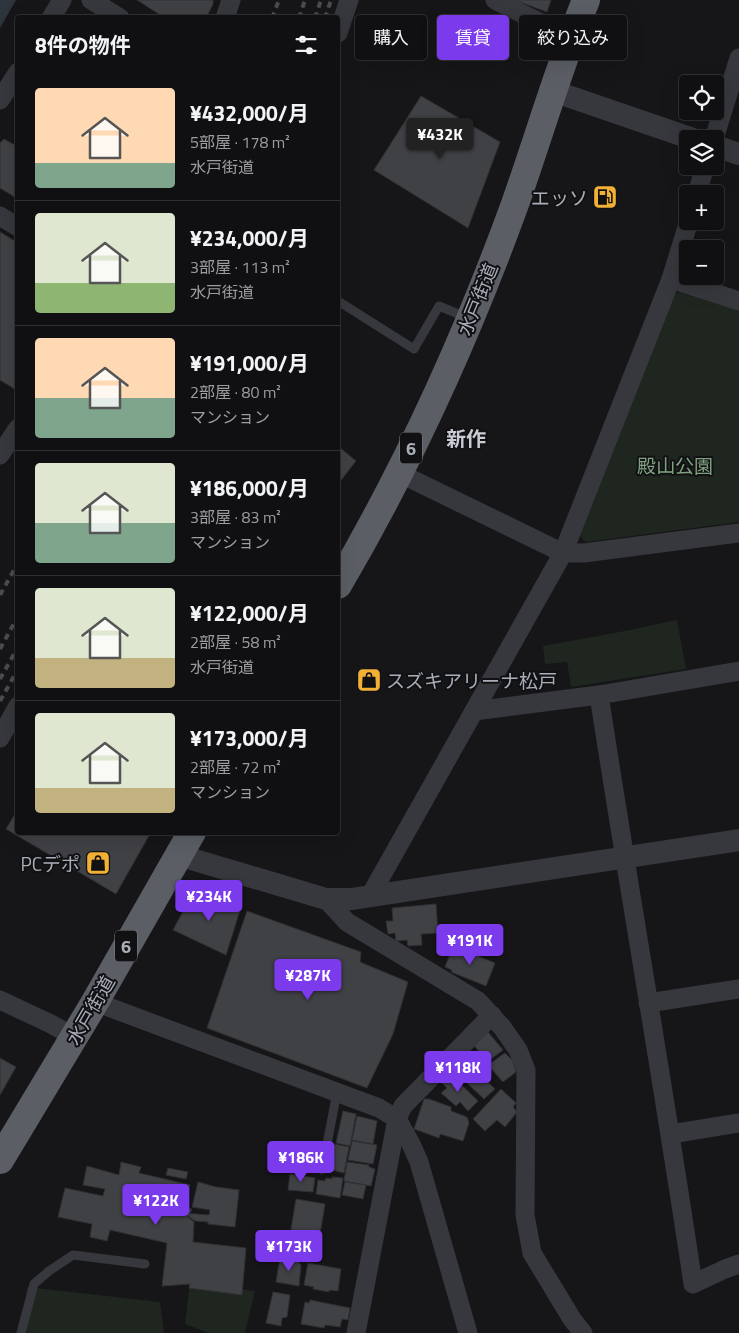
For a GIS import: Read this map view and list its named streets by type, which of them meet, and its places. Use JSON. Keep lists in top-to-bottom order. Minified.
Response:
{"streets":{"highway":["水戸街道","6"]},"districts":["新作"],"parks":["殿山公園"],"places":{"fuel station":["エッソ"],"shop":["スズキアリーナ松戸","PCデポ"]},"page":{"chip":["購入","賃貸","絞り込み"],"heading":"8件の物件","map_buttons":["+","−"],"list":[{"name":"¥432,000/月","note":"5部屋 · 178 m² · 水戸街道"},{"name":"¥234,000/月","note":"3部屋 · 113 m² · 水戸街道"},{"name":"¥191,000/月","note":"2部屋 · 80 m² · マンション"},{"name":"¥186,000/月","note":"3部屋 · 83 m² · マンション"},{"name":"¥122,000/月","note":"2部屋 · 58 m² · 水戸街道"},{"name":"¥173,000/月","note":"2部屋 · 72 m² · マンション"}],"price":["¥432K","¥234K","¥191K","¥287K","¥118K","¥186K","¥122K","¥173K"]}}
